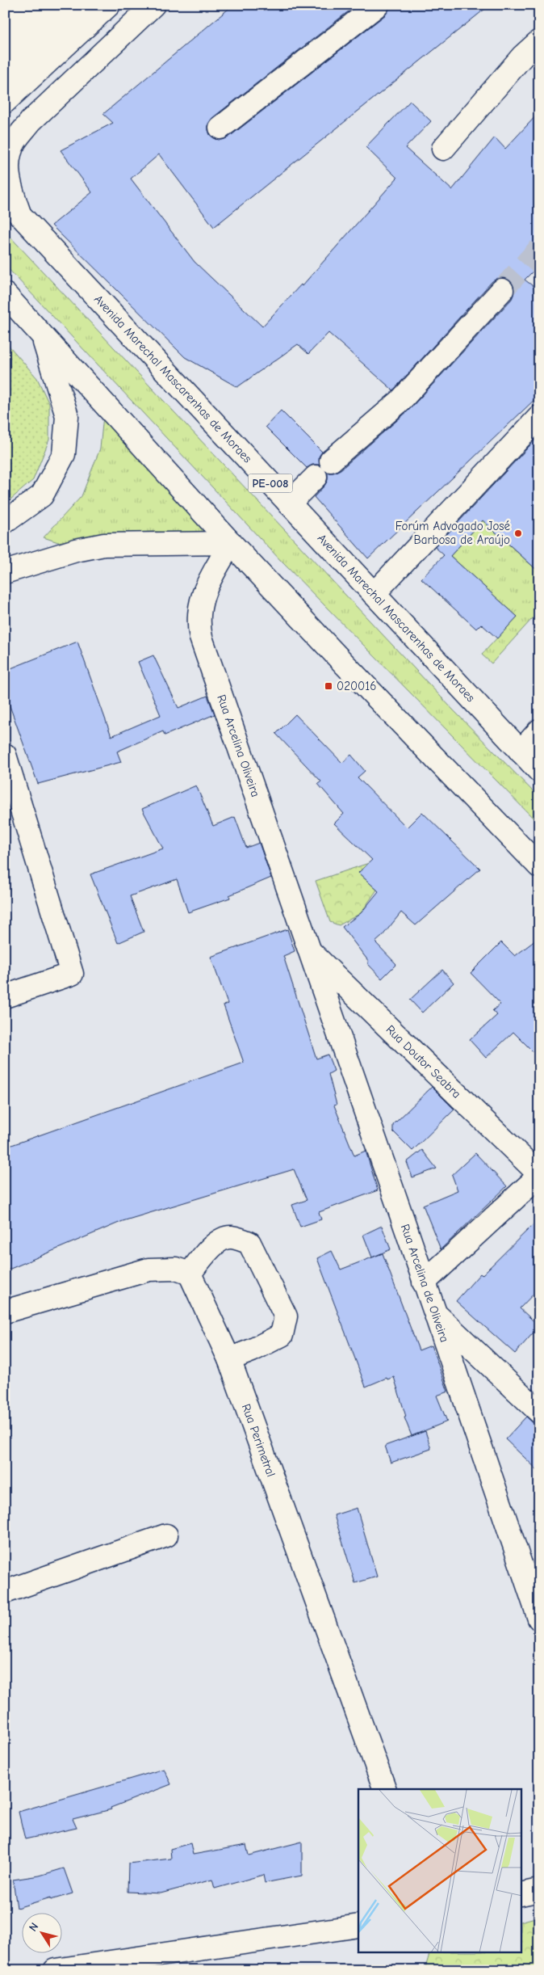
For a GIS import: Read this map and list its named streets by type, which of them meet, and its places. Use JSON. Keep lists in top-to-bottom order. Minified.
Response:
{"streets":{"main road":["Avenida Marechal Mascarenhas de Moraes","PE-008","Rua Arcelina Oliveira","Rua Doutor Seabra","Rua Arcelina de Oliveira","Rua Perimetral"]},"crossings":[["Rua Arcelina Oliveira","Rua Doutor Seabra"],["Rua Arcelina Oliveira","Rua Arcelina de Oliveira"],["Rua Doutor Seabra","Rua Arcelina de Oliveira"]],"places":{"other":["Forúm Advogado José Barbosa de Araújo"],"transit":["020016"]},"north":"top left"}
